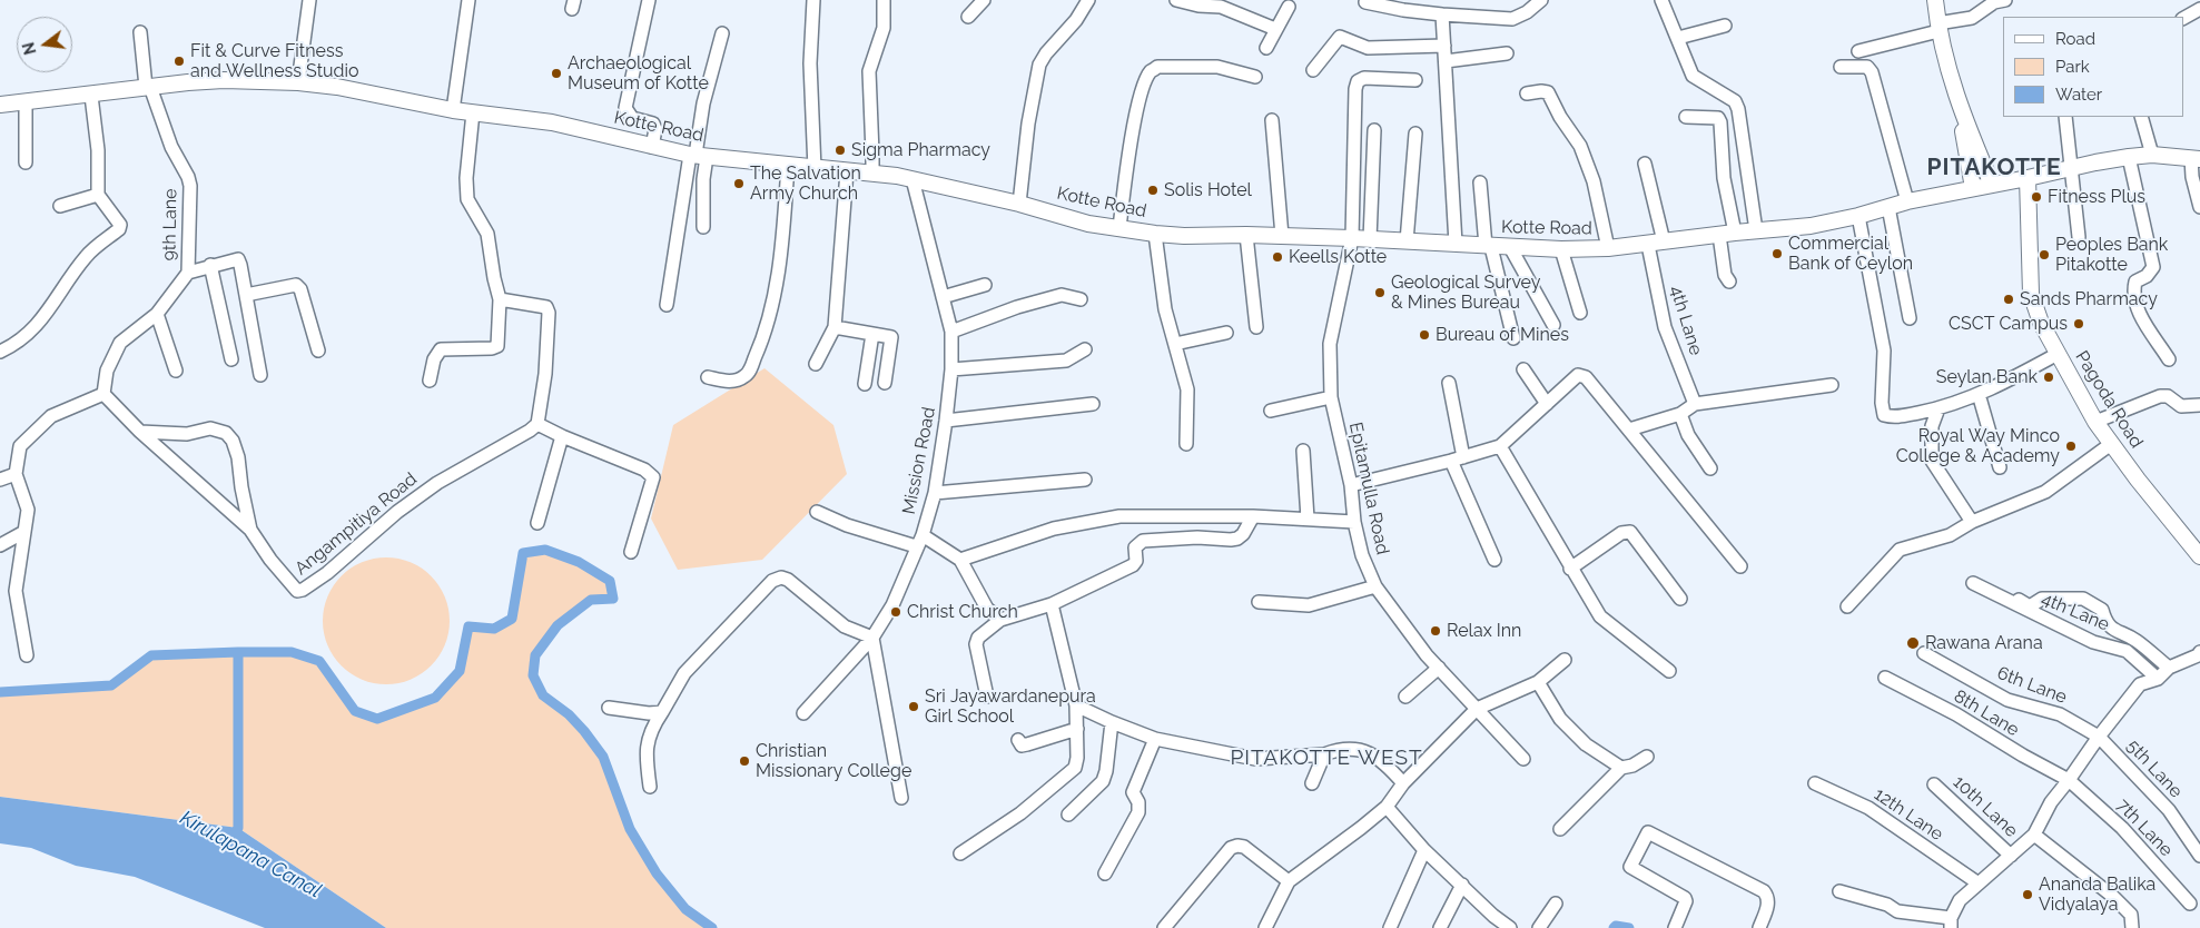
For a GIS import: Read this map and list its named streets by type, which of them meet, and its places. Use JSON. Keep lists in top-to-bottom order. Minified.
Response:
{"streets":{"main road":["Kotte Road","Pagoda Road"],"street":["9th Lane","4th Lane","Mission Road","Epitamulla Road","Angampitiya Road","6th Lane","8th Lane","5th Lane","10th Lane","12th Lane","7th Lane"]},"crossings":[["Kotte Road","9th Lane"],["Kotte Road","4th Lane"],["Kotte Road","Pagoda Road"],["Kotte Road","Mission Road"],["Kotte Road","Epitamulla Road"],["6th Lane","5th Lane"],["8th Lane","7th Lane"]],"districts":["PITAKOTTE","PITAKOTTE WEST"],"water":["Kirulapana Canal"],"places":["Fit & Curve Fitness and Wellness Studio","Archaeological Museum of Kotte","Sigma Pharmacy","The Salvation Army Church","Solis Hotel","Fitness Plus","Commercial Bank of Ceylon","Peoples Bank Pitakotte","Keells Kotte","Geological Survey & Mines Bureau","Sands Pharmacy","CSCT Campus","Bureau of Mines","Seylan Bank","Royal Way Minco College & Academy","Christ Church","Relax Inn","Rawana Arana","Sri Jayawardanepura Girl School","Christian Missionary College","Ananda Balika Vidyalaya"],"legend":["Road","Park","Water"],"north":"left"}
